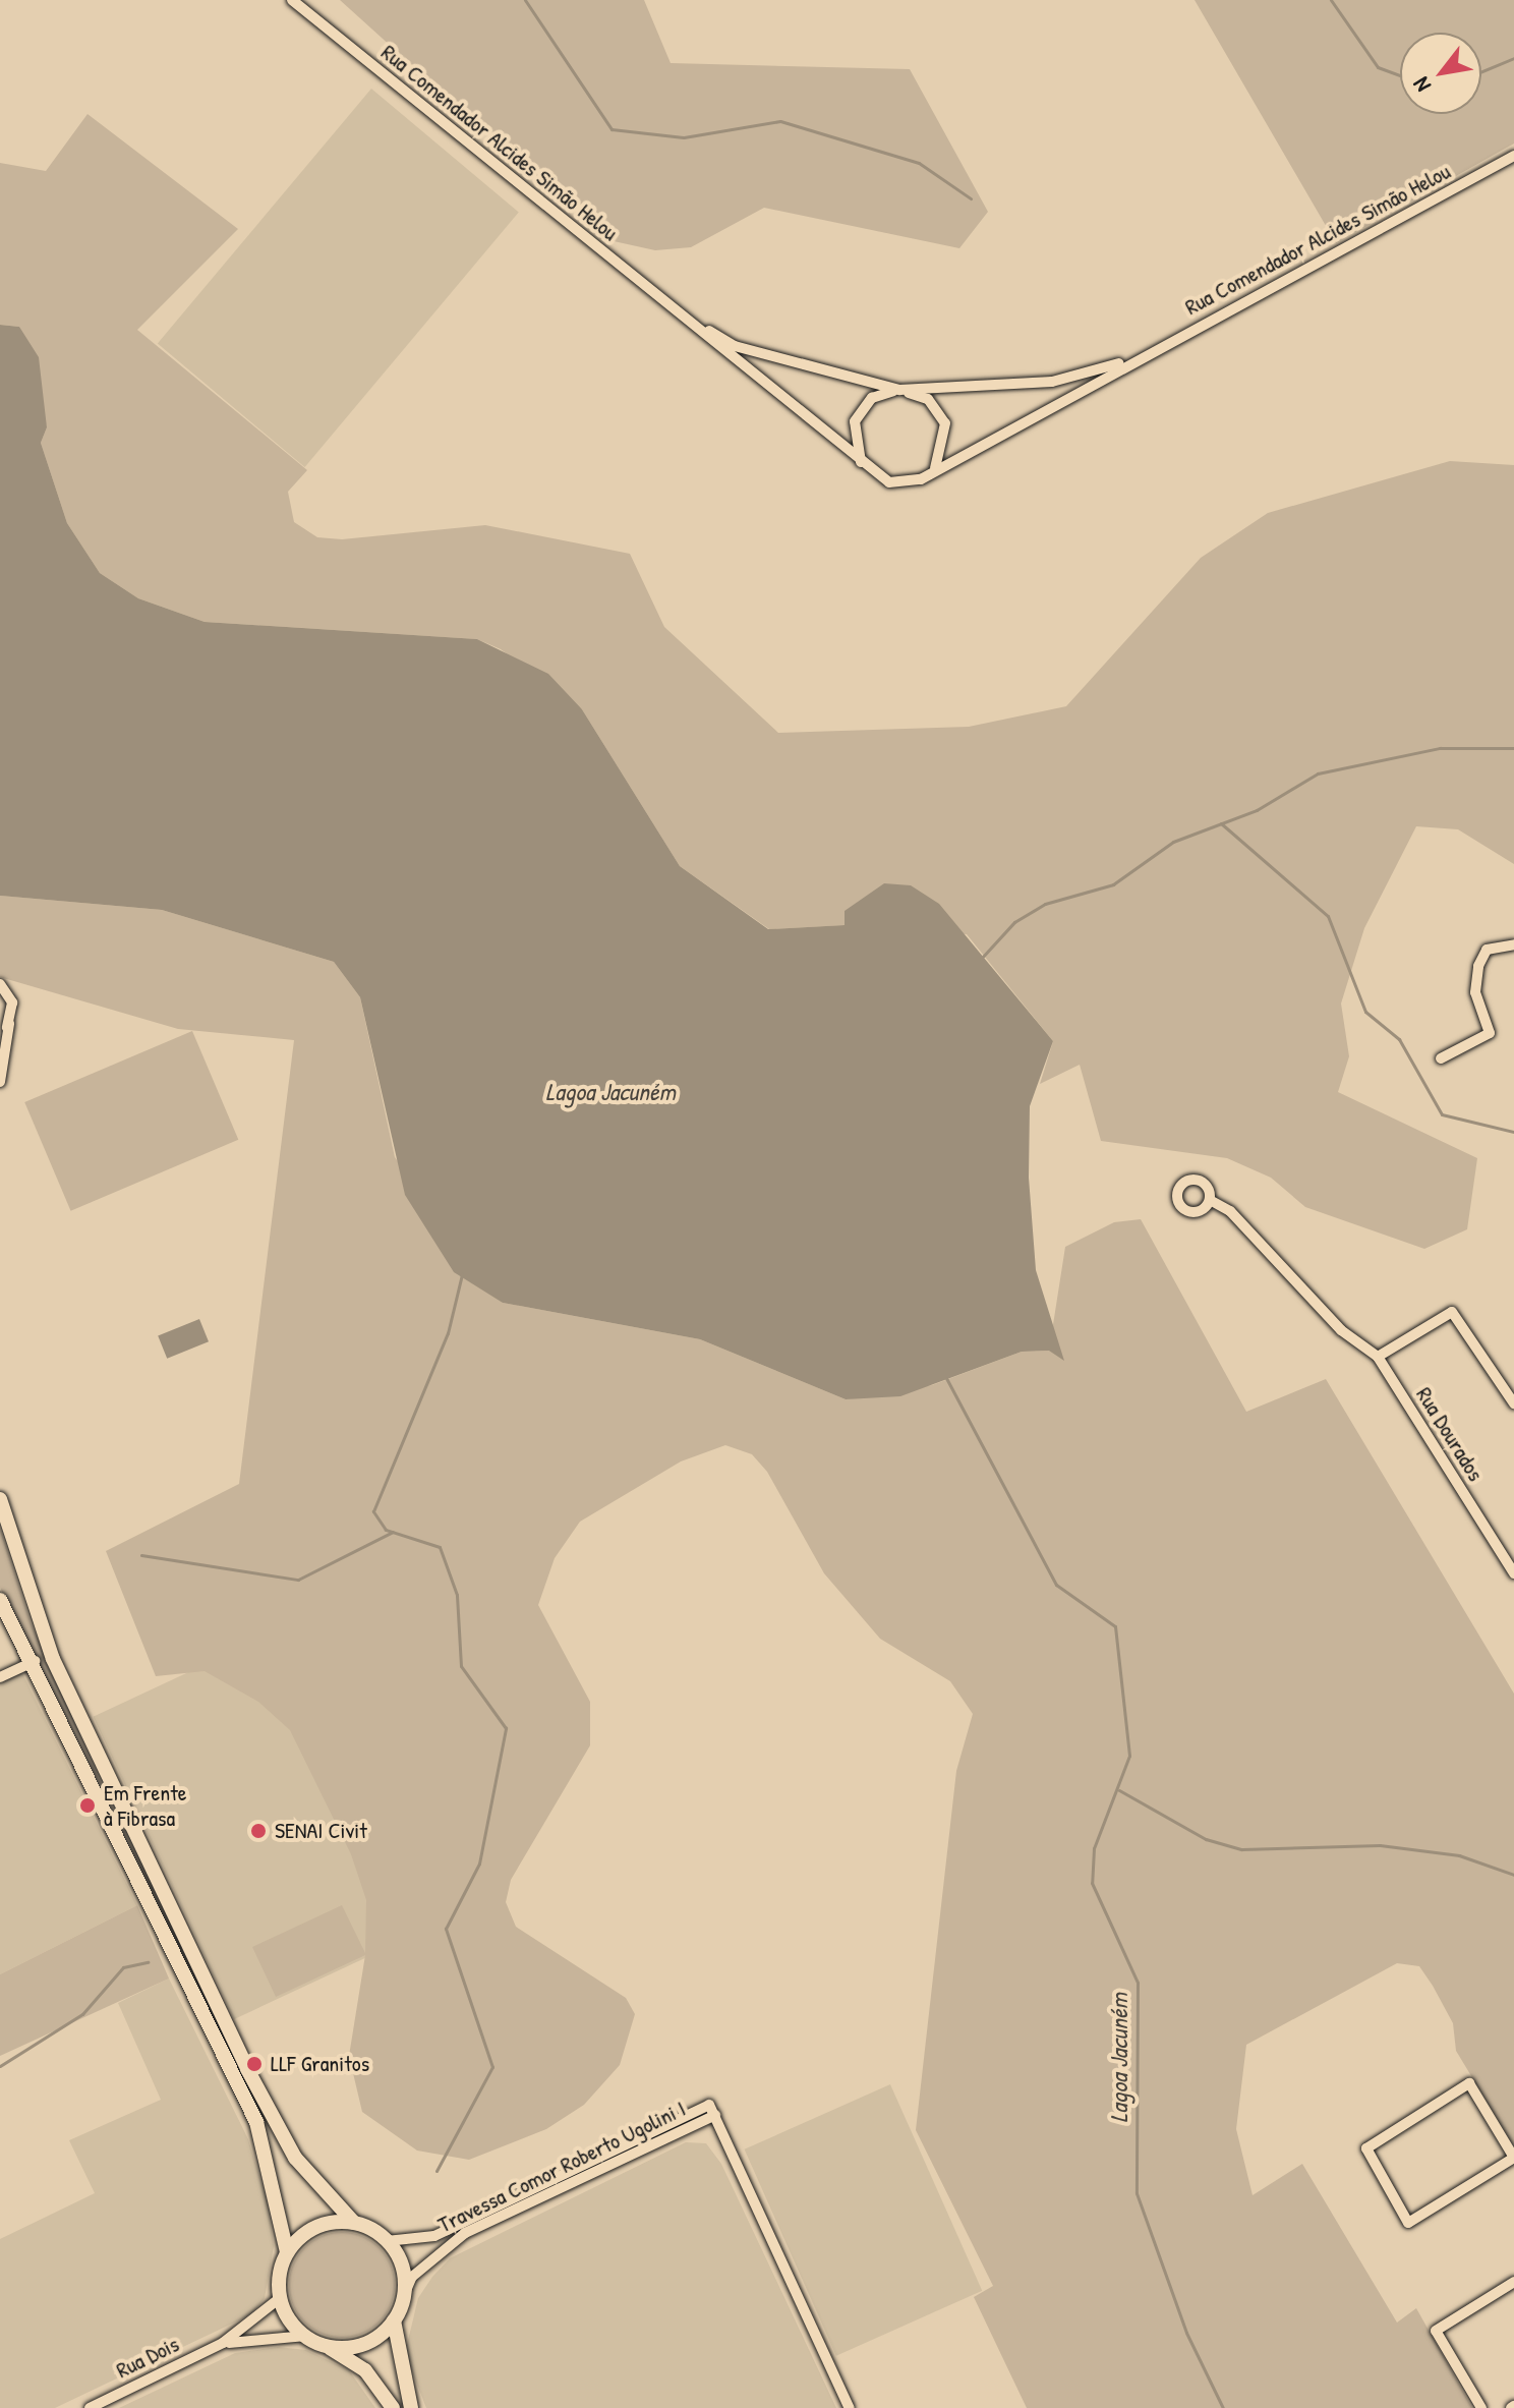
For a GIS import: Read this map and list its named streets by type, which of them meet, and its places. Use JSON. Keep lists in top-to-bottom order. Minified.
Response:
{"streets":{"street":["Rua Comendador Alcides Simão Helou","Rua Dourados","Travessa Comor Roberto Ugolini I","Rua Dois"]},"crossings":[["Travessa Comor Roberto Ugolini I","Rua Dois"]],"water":["Lagoa Jacuném"],"places":["Em Frente à Fibrasa","SENAI Civit","LLF Granitos"],"north":"bottom left"}
